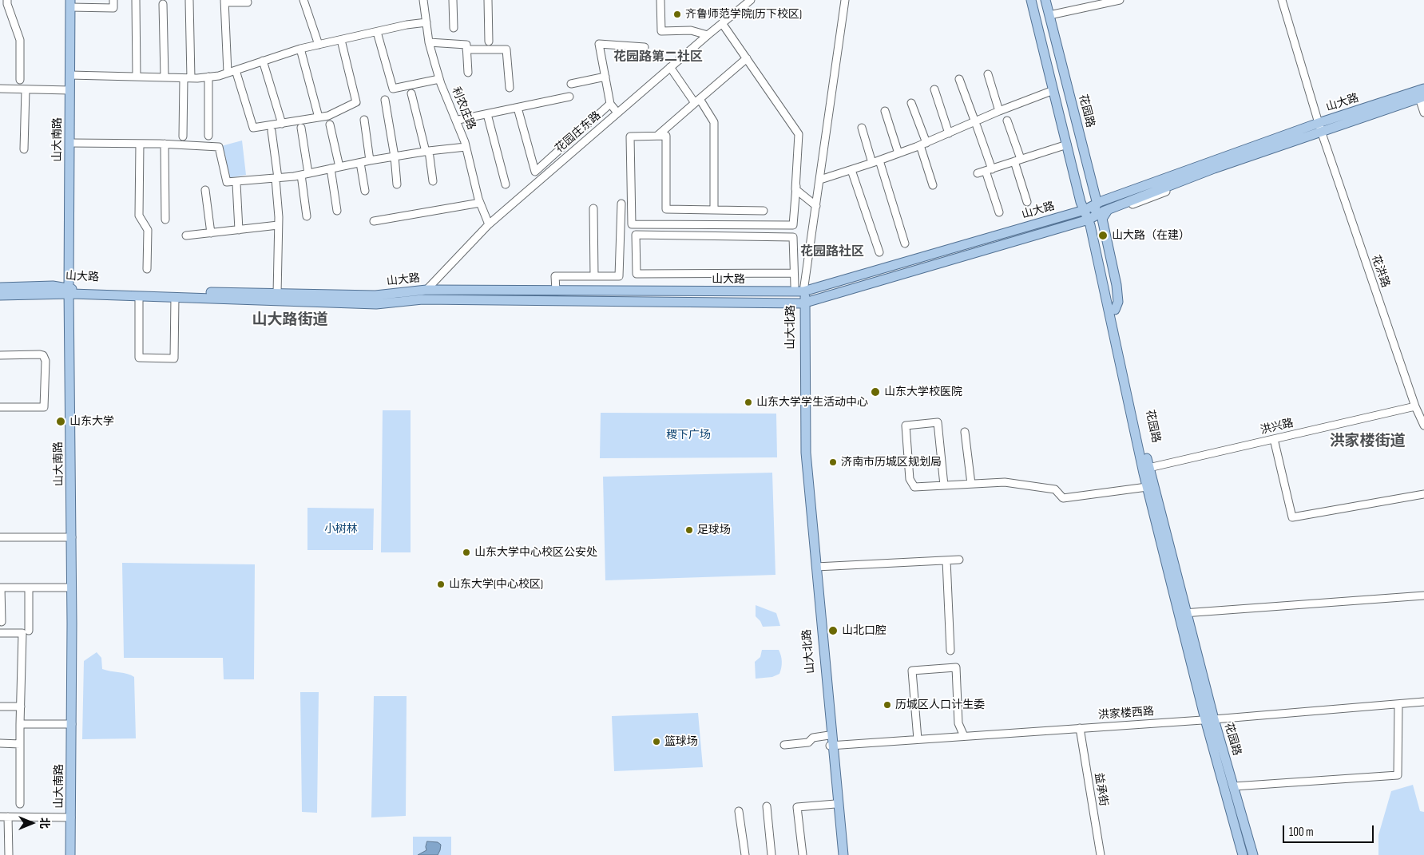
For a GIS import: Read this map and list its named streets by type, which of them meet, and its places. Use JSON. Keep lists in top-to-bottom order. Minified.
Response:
{"streets":{"main road":["山大路","花园路","山大南路","山大北路"],"street":["利农庄路","花园庄东路","花洪路","洪兴路","洪家楼西路","益承街"]},"crossings":[["山大路","花园路"],["山大路","花园庄东路"],["山大路","山大南路"],["山大路","花洪路"],["山大路","山大北路"],["利农庄路","花园庄东路"],["花园路","洪兴路"],["花园路","洪家楼西路"],["花洪路","洪兴路"],["山大北路","洪家楼西路"],["洪家楼西路","益承街"]],"districts":["花园路第二社区","花园路社区","山大路街道","洪家楼街道"],"parks":["稷下广场","小树林"],"places":["齐鲁师范学院(历下校区)","山大路（在建）","山东大学校医院","山东大学学生活动中心","山东大学","济南市历城区规划局","足球场","山东大学中心校区公安处","山东大学(中心校区)","山北口腔","历城区人口计生委","篮球场"],"scale_bar":"100 m","north":"right"}
